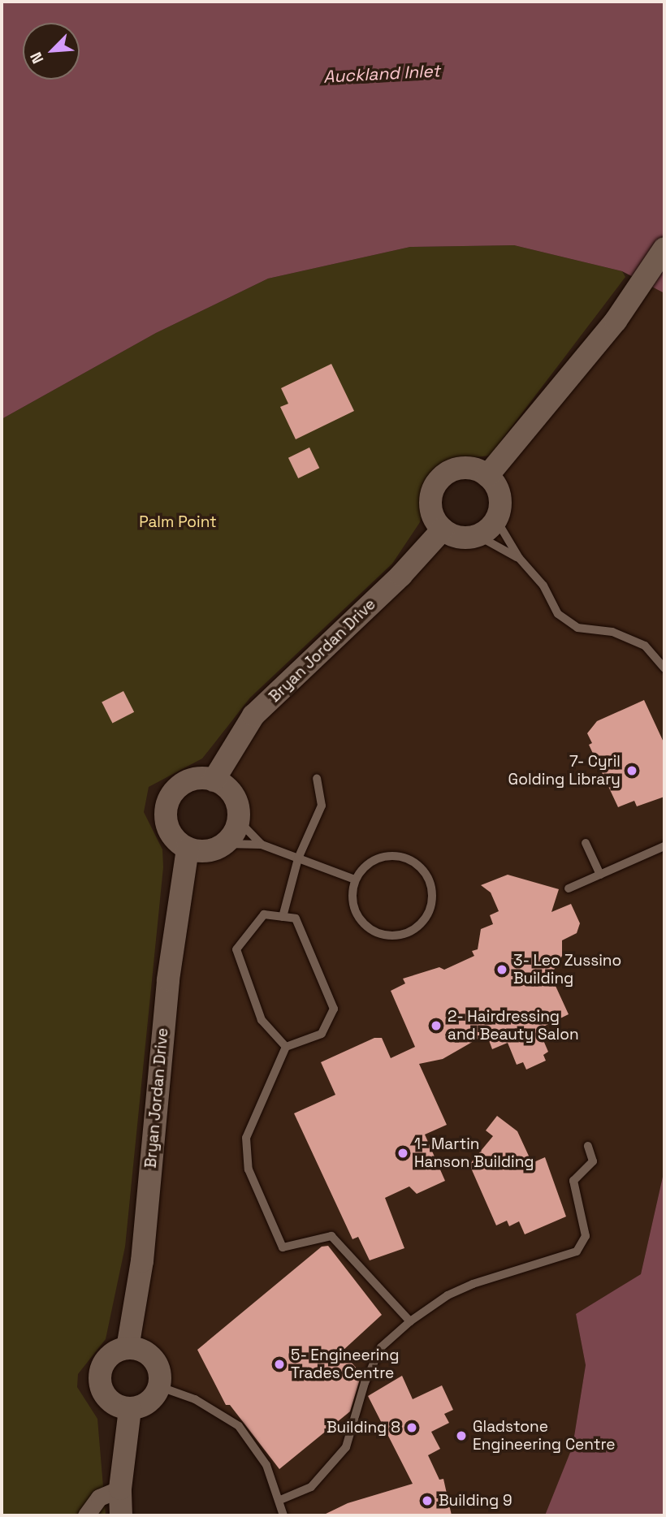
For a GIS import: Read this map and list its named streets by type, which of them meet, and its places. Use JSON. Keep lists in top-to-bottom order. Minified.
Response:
{"streets":{"main road":["Bryan Jordan Drive"]},"water":["Auckland Inlet"],"parks":["Palm Point"],"places":["7- Cyril Golding Library","3- Leo Zussino Building","2- Hairdressing and Beauty Salon","1- Martin Hanson Building","5- Engineering Trades Centre","Building 8","Gladstone Engineering Centre","Building 9"],"north":"bottom left"}
